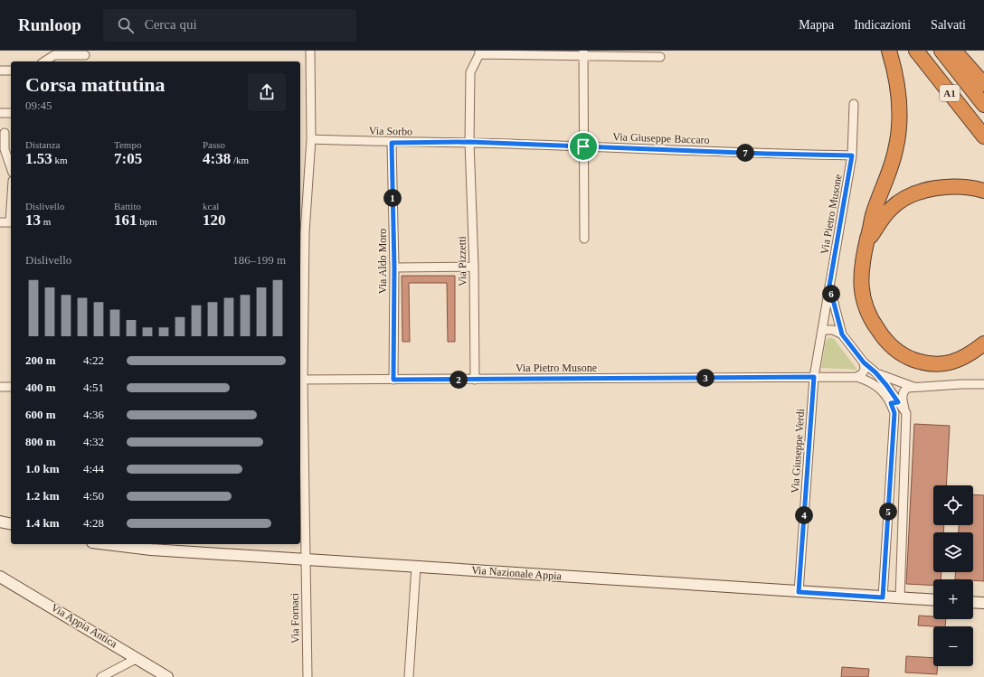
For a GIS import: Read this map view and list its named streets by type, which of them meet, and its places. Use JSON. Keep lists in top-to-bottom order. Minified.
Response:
{"streets":{"highway":["A1"],"main road":["Via Nazionale Appia","Via Appia Antica"],"street":["Via Sorbo","Via Giuseppe Baccaro","Via Pietro Musone","Via Aldo Moro","Via Pizzetti","Via Giuseppe Verdi","Via Fornaci"]},"crossings":[["Via Sorbo","Via Giuseppe Baccaro"],["Via Sorbo","Via Aldo Moro"],["Via Sorbo","Via Pizzetti"],["Via Sorbo","Via Fornaci"],["Via Giuseppe Baccaro","Via Pietro Musone"],["Via Giuseppe Baccaro","Via Pizzetti"],["Via Pietro Musone","Via Aldo Moro"],["Via Pietro Musone","Via Pizzetti"],["Via Pietro Musone","Via Giuseppe Verdi"],["Via Pietro Musone","Via Fornaci"],["Via Giuseppe Verdi","Via Nazionale Appia"],["Via Nazionale Appia","Via Fornaci"]],"page":{"header":"Runloop","search":"Cerca qui","nav":["Mappa","Indicazioni","Salvati"],"heading":["Corsa mattutina","09:45"],"stats":[["Distanza","1.53 km"],["Tempo","7:05"],["Passo","4:38 /km"],["Dislivello","13 m"],["Battito","161 bpm"],["kcal","120"]],"pins":["7","1","6","3","2","5","4"],"chart":["Dislivello","186–199 m"],"list":[{"name":"200 m","note":"4:22"},{"name":"400 m","note":"4:51"},{"name":"600 m","note":"4:36"},{"name":"800 m","note":"4:32"},{"name":"1.0 km","note":"4:44"},{"name":"1.2 km","note":"4:50"},{"name":"1.4 km","note":"4:28"}],"map_buttons":["+","−"]}}
